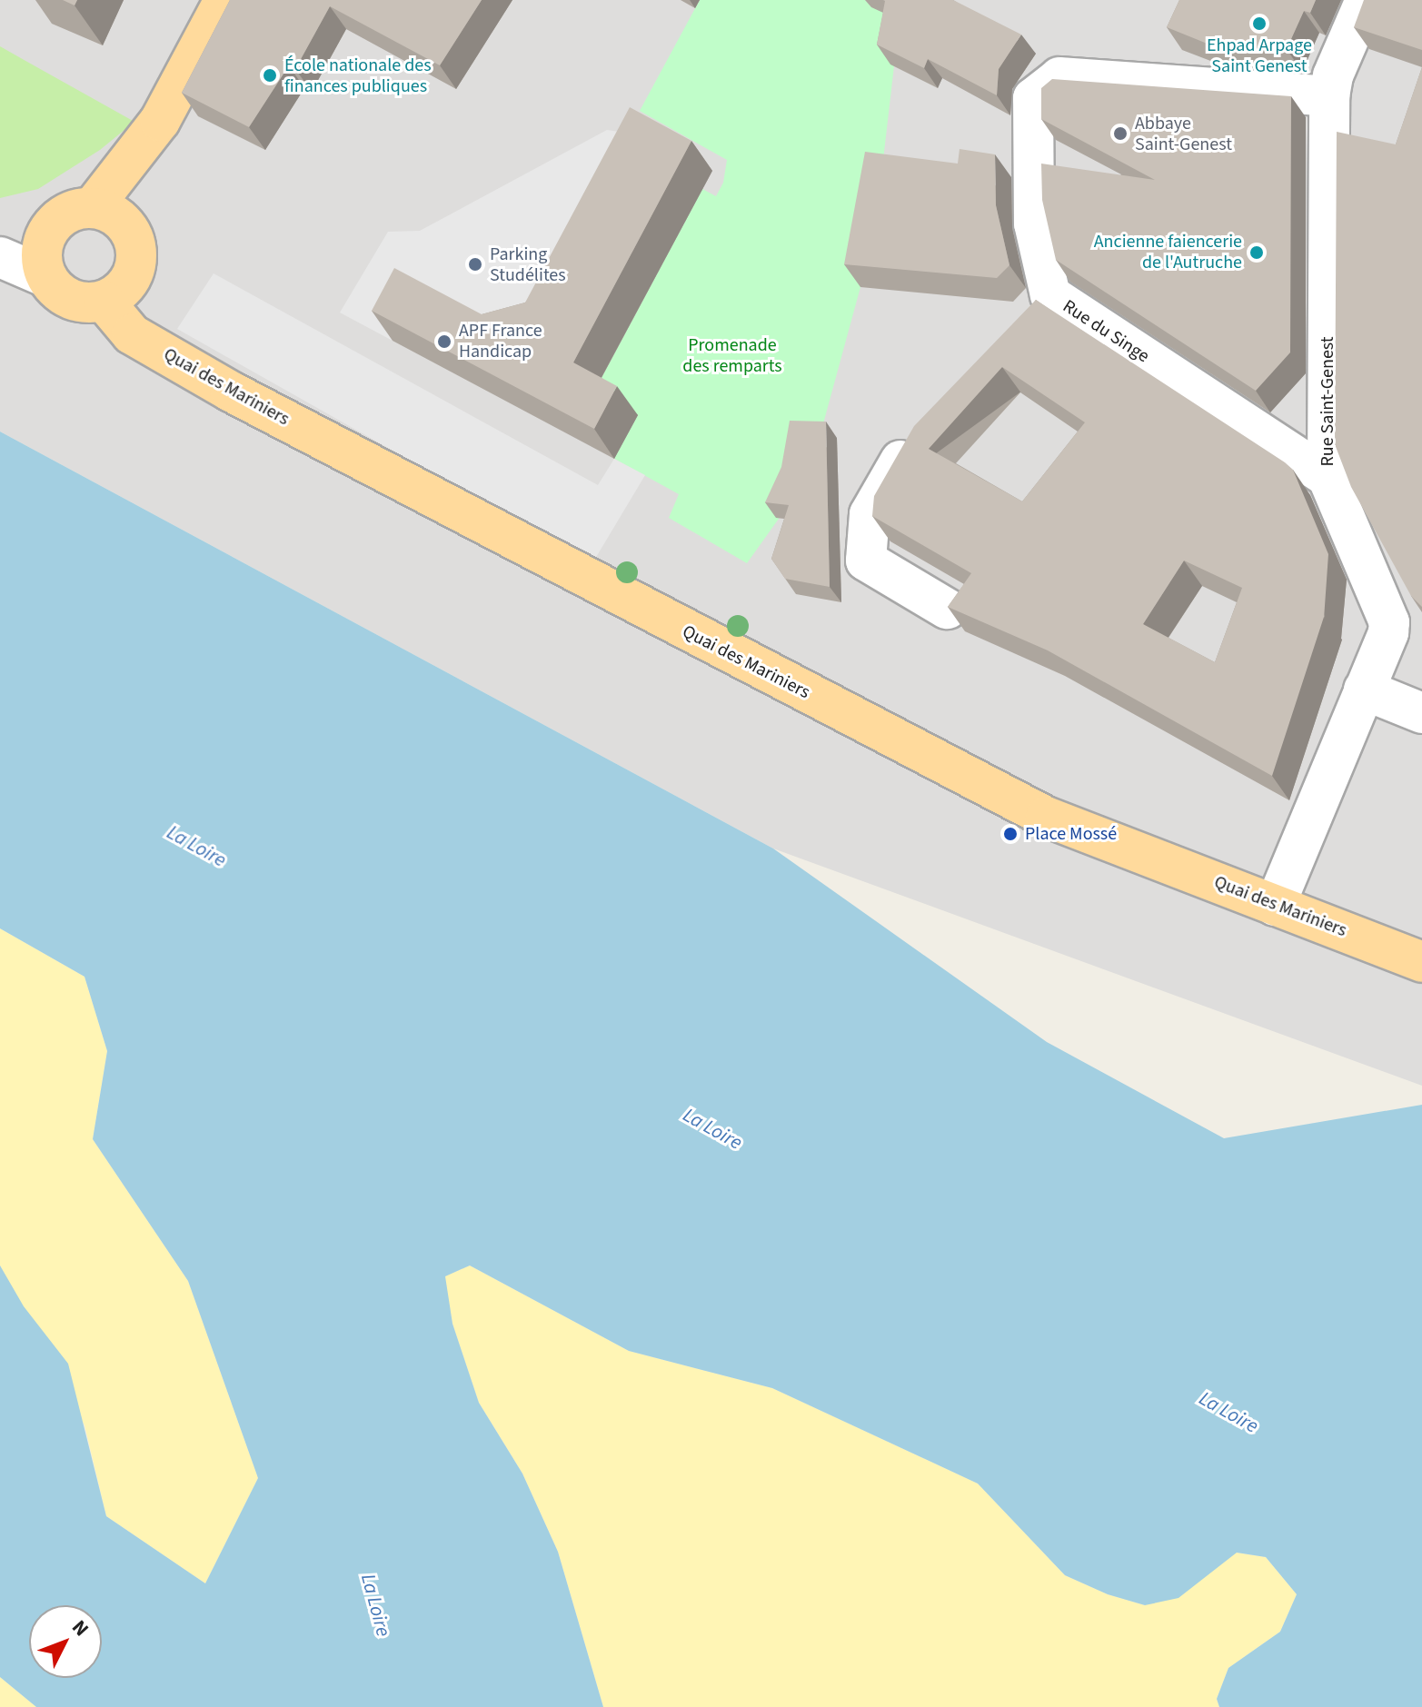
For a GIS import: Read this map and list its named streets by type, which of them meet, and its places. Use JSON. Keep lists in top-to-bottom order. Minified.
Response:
{"streets":{"main road":["Quai des Mariniers"],"street":["Rue du Singe","Rue Saint-Genest"]},"crossings":[["Rue du Singe","Rue Saint-Genest"],["Quai des Mariniers","Rue Saint-Genest"]],"water":["La Loire"],"parks":["Promenade des remparts"],"places":["Ehpad Arpage Saint Genest","École nationale des finances publiques","Abbaye Saint-Genest","Ancienne faiencerie de l'Autruche","Parking Studélites","APF France Handicap","Place Mossé"],"north":"top right"}
